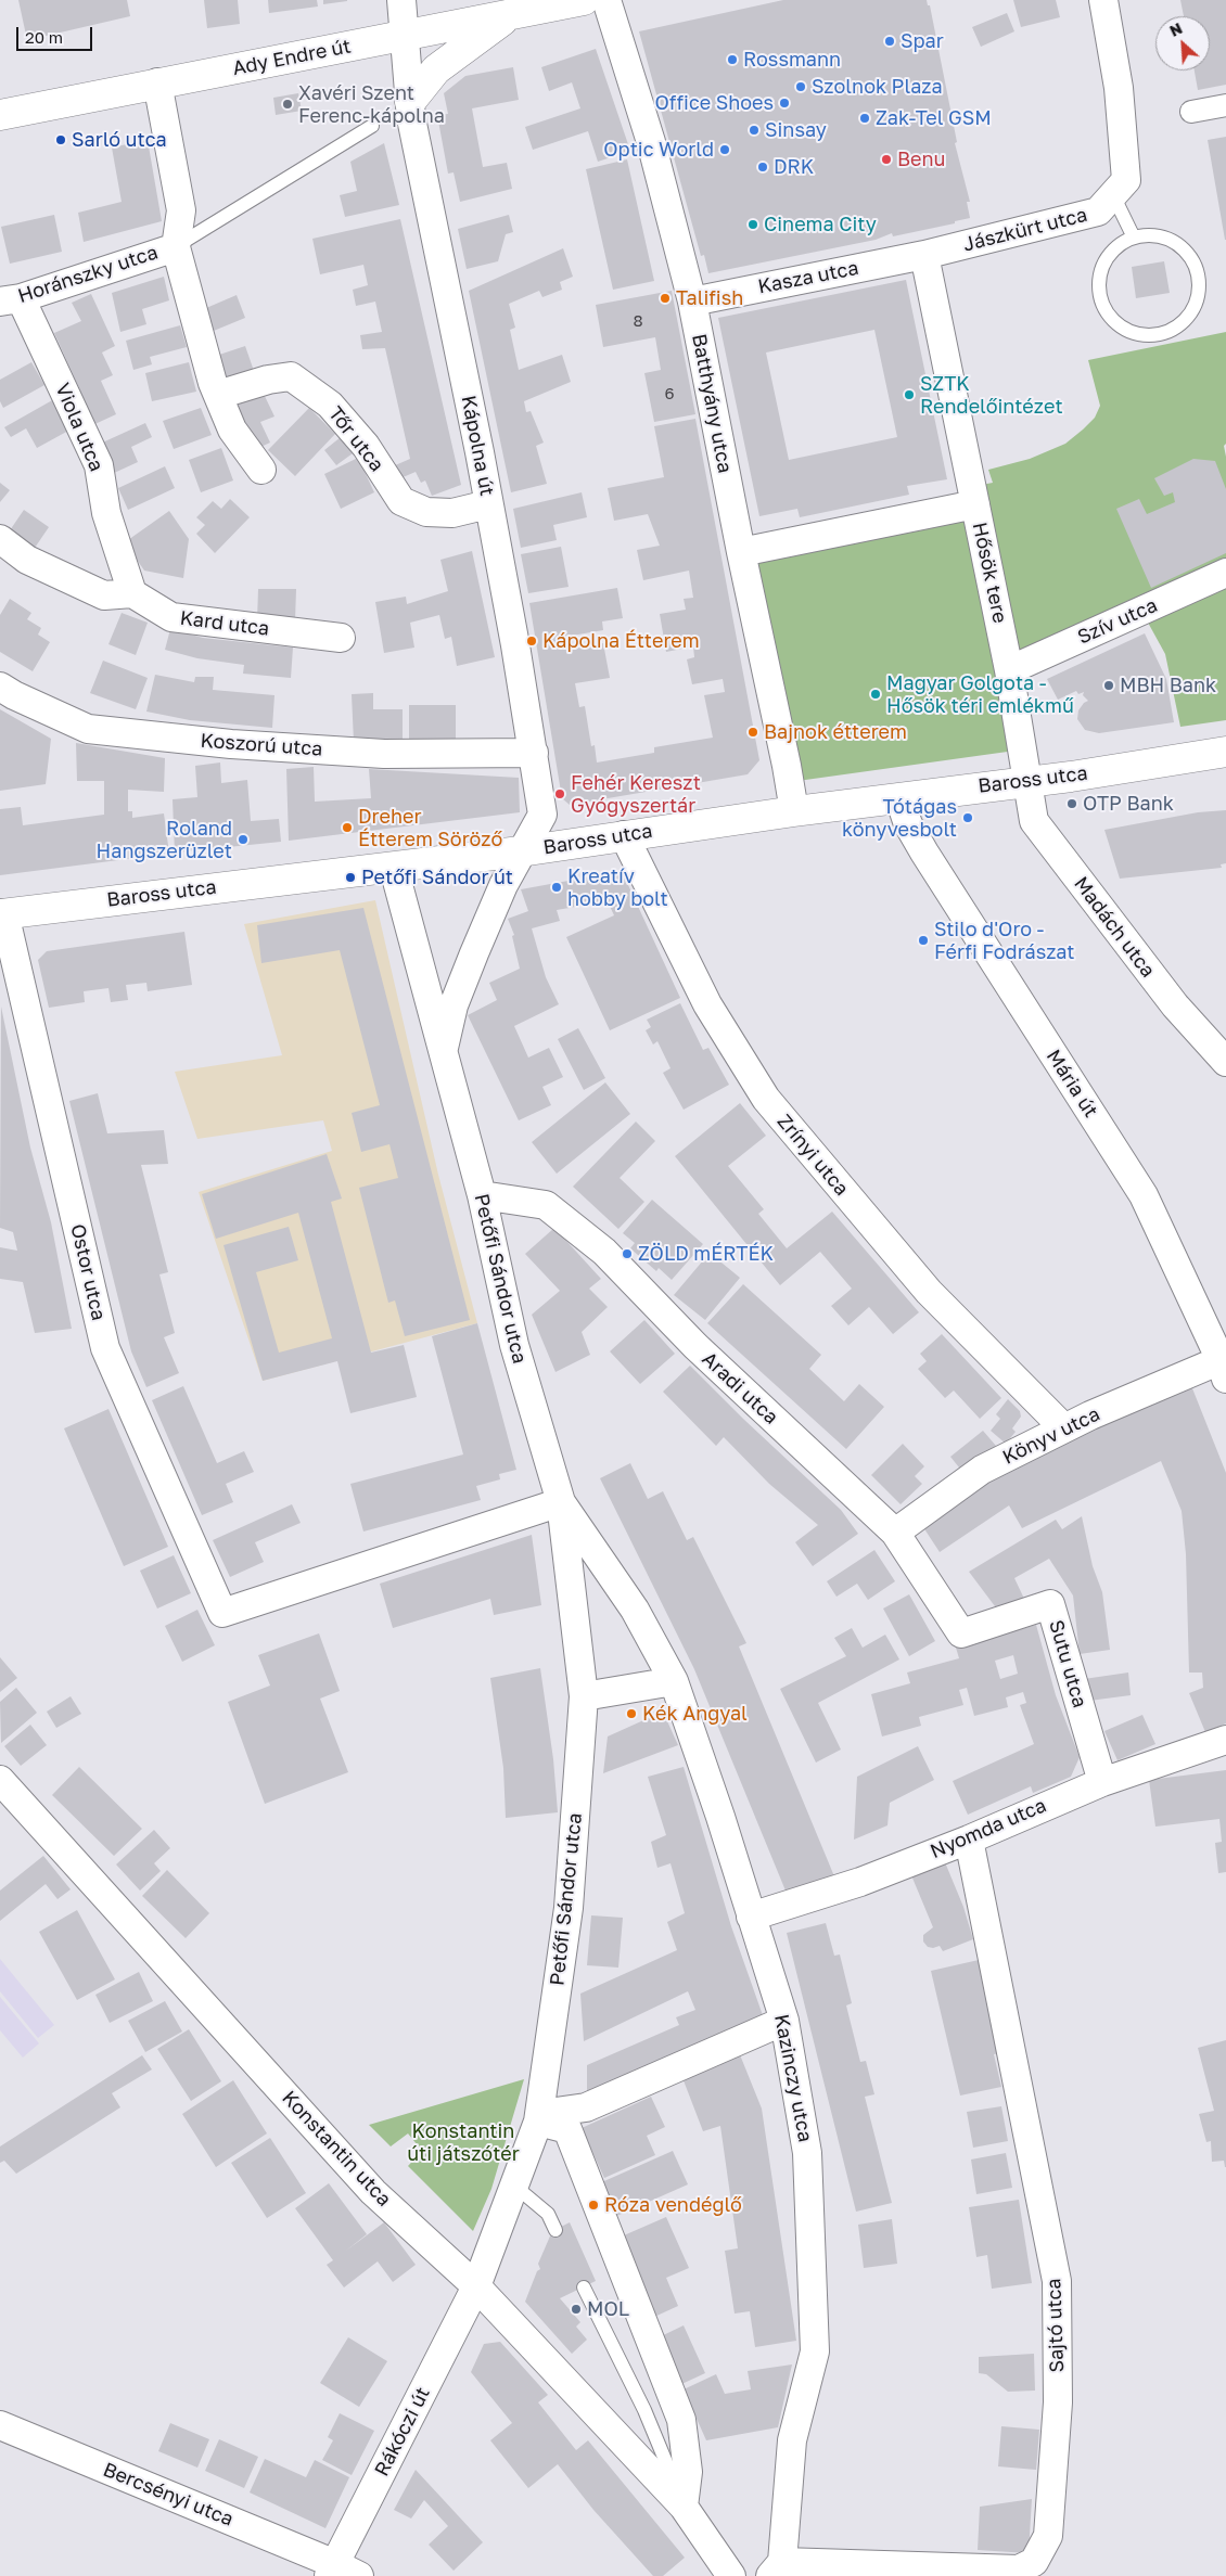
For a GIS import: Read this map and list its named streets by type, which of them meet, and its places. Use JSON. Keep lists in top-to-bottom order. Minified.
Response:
{"streets":{"street":["Ady Endre út","Jászkürt utca","Horánszky utca","Kasza utca","Batthyány utca","Viola utca","Tőr utca","Kápolna út","Hősök tere","Szív utca","Kard utca","Koszorú utca","Baross utca","Madách utca","Mária út","Zrínyi utca","Ostor utca","Petőfi Sándor utca","Aradi utca","Könyv utca","Sutu utca","Nyomda utca","Kazinczy utca","Konstantin utca","Sajtó utca","Rákóczi út","Bercsényi utca"]},"crossings":[["Ady Endre út","Kápolna út"],["Jászkürt utca","Kasza utca"],["Horánszky utca","Viola utca"],["Kasza utca","Batthyány utca"],["Batthyány utca","Hősök tere"],["Batthyány utca","Baross utca"],["Viola utca","Kard utca"],["Tőr utca","Kápolna út"],["Kápolna út","Koszorú utca"],["Kápolna út","Baross utca"],["Kápolna út","Petőfi Sándor utca"],["Hősök tere","Szív utca"],["Hősök tere","Baross utca"],["Hősök tere","Madách utca"],["Baross utca","Madách utca"],["Baross utca","Mária út"],["Baross utca","Zrínyi utca"],["Baross utca","Ostor utca"],["Baross utca","Petőfi Sándor utca"],["Mária út","Könyv utca"],["Zrínyi utca","Könyv utca"],["Ostor utca","Petőfi Sándor utca"],["Petőfi Sándor utca","Aradi utca"],["Petőfi Sándor utca","Kazinczy utca"],["Petőfi Sándor utca","Konstantin utca"],["Petőfi Sándor utca","Rákóczi út"],["Aradi utca","Könyv utca"],["Aradi utca","Sutu utca"],["Sutu utca","Nyomda utca"],["Nyomda utca","Kazinczy utca"],["Nyomda utca","Sajtó utca"],["Kazinczy utca","Sajtó utca"],["Konstantin utca","Rákóczi út"],["Rákóczi út","Bercsényi utca"]],"parks":["Konstantin úti játszótér"],"places":["Spar","Rossmann","Szolnok Plaza","Office Shoes","Xavéri Szent Ferenc-kápolna","Zak-Tel GSM","Sinsay","Sarló utca","Optic World","Benu","DRK","Cinema City","Talifish","SZTK Rendelőintézet","Kápolna Étterem","MBH Bank","Magyar Golgota - Hősök téri emlékmű","Bajnok étterem","Fehér Kereszt Gyógyszertár","OTP Bank","Tótágas könyvesbolt","Dreher Étterem Söröző","Roland Hangszerüzlet","Petőfi Sándor út","Kreatív hobby bolt","Stilo d'Oro - Férfi Fodrászat","ZÖLD mÉRTÉK","Kék Angyal","Róza vendéglő","MOL"],"house_numbers":["8","6"],"scale_bar":"20 m","north":"top left"}
